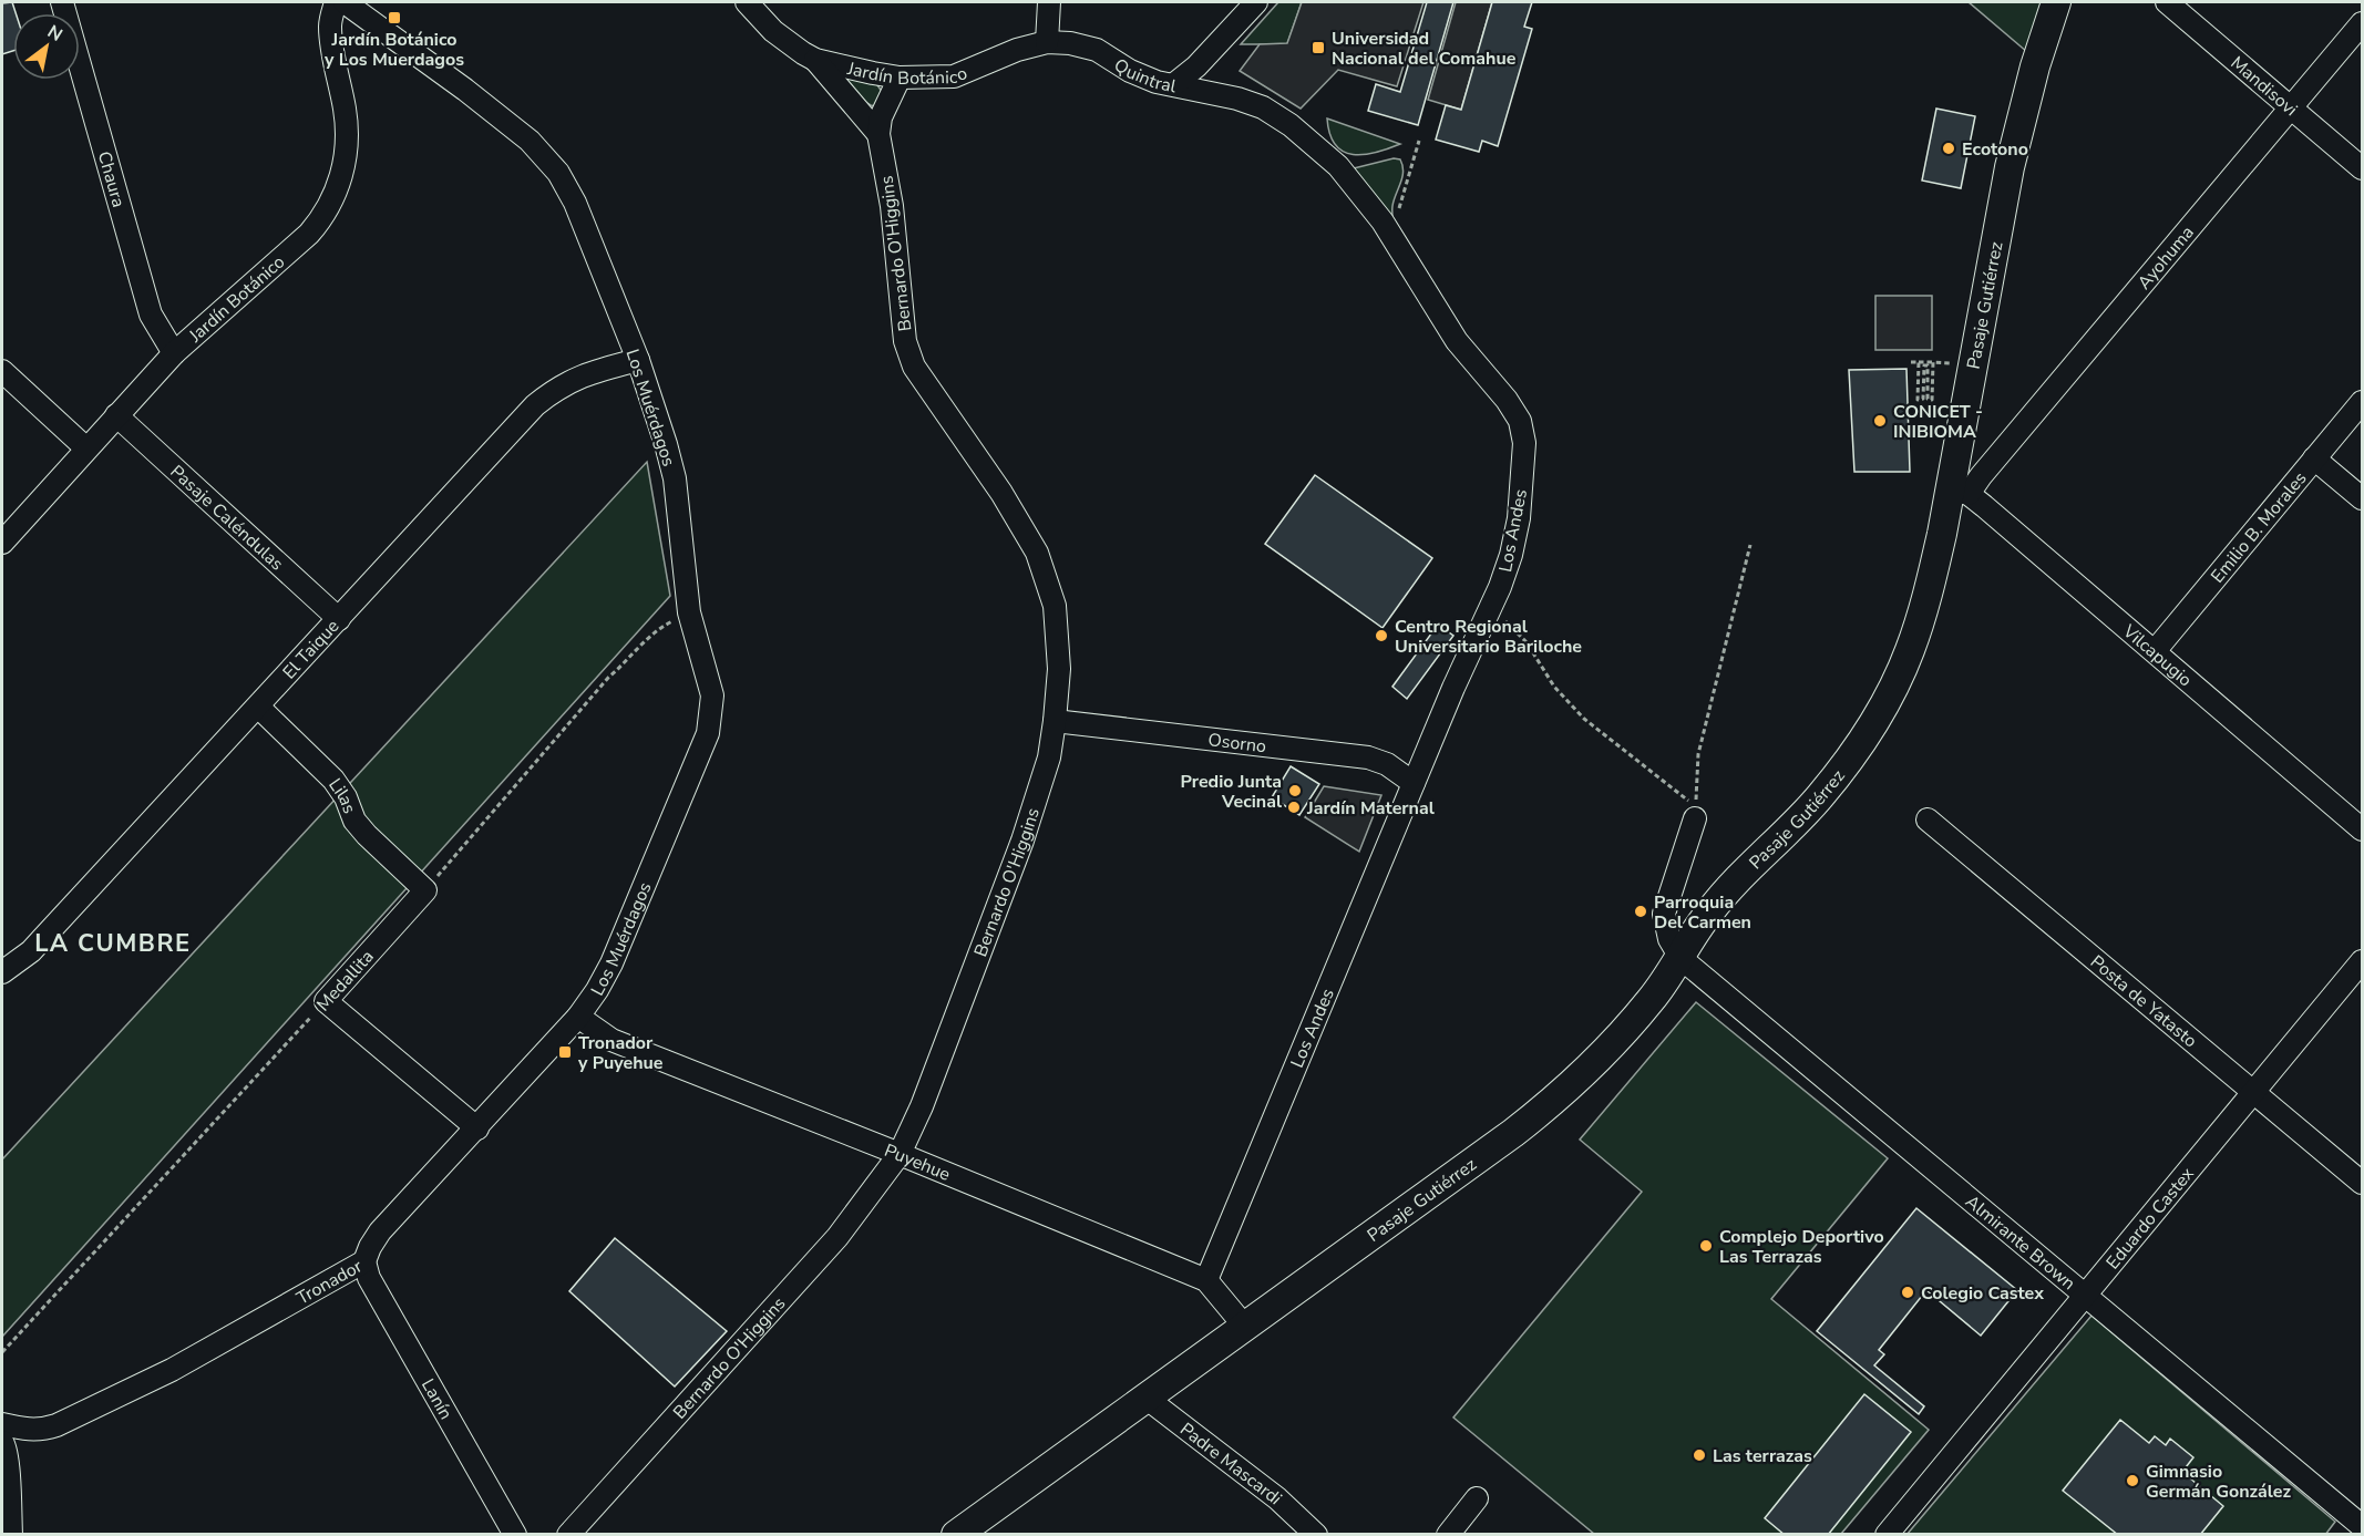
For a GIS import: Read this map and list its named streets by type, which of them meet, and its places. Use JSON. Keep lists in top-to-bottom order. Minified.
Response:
{"streets":{"main road":["Pasaje Gutiérrez"],"street":["Jardín Botánico","Quintral","Mandisovi","Chaura","Bernardo O'Higgins","Ayohuma","Los Muérdagos","Pasaje Caléndulas","Emilio B. Morales","Los Andes","El Taique","Vilcapugio","Osorno","Lilas","Medallita","Posta de Yatasto","Puyehue","Eduardo Castex","Almirante Brown","Tronador","Lanín","Padre Mascardi"]},"crossings":[["Jardín Botánico","Quintral"],["Jardín Botánico","Chaura"],["Jardín Botánico","Bernardo O'Higgins"],["Jardín Botánico","Pasaje Caléndulas"],["Quintral","Los Andes"],["Mandisovi","Ayohuma"],["Bernardo O'Higgins","Osorno"],["Bernardo O'Higgins","Puyehue"],["Ayohuma","Pasaje Gutiérrez"],["Ayohuma","Vilcapugio"],["Pasaje Gutiérrez","Vilcapugio"],["Pasaje Gutiérrez","Puyehue"],["Pasaje Gutiérrez","Almirante Brown"],["Pasaje Gutiérrez","Padre Mascardi"],["Los Muérdagos","El Taique"],["Los Muérdagos","Puyehue"],["Los Muérdagos","Tronador"],["Pasaje Caléndulas","El Taique"],["Emilio B. Morales","Vilcapugio"],["Los Andes","Osorno"],["Los Andes","Puyehue"],["El Taique","Lilas"],["Lilas","Medallita"],["Posta de Yatasto","Eduardo Castex"],["Puyehue","Tronador"],["Eduardo Castex","Almirante Brown"],["Tronador","Lanín"]],"districts":["LA CUMBRE"],"places":{"transit":["Jardín Botánico y Los Muerdagos","Universidad Nacional del Comahue","Tronador y Puyehue"],"other":["Ecotono","CONICET - INIBIOMA","Centro Regional Universitario Bariloche","Predio Junta Vecinal","Jardín Maternal","Parroquia Del Carmen","Complejo Deportivo Las Terrazas","Colegio Castex","Las terrazas","Gimnasio Germán González"]},"north":"top right"}
